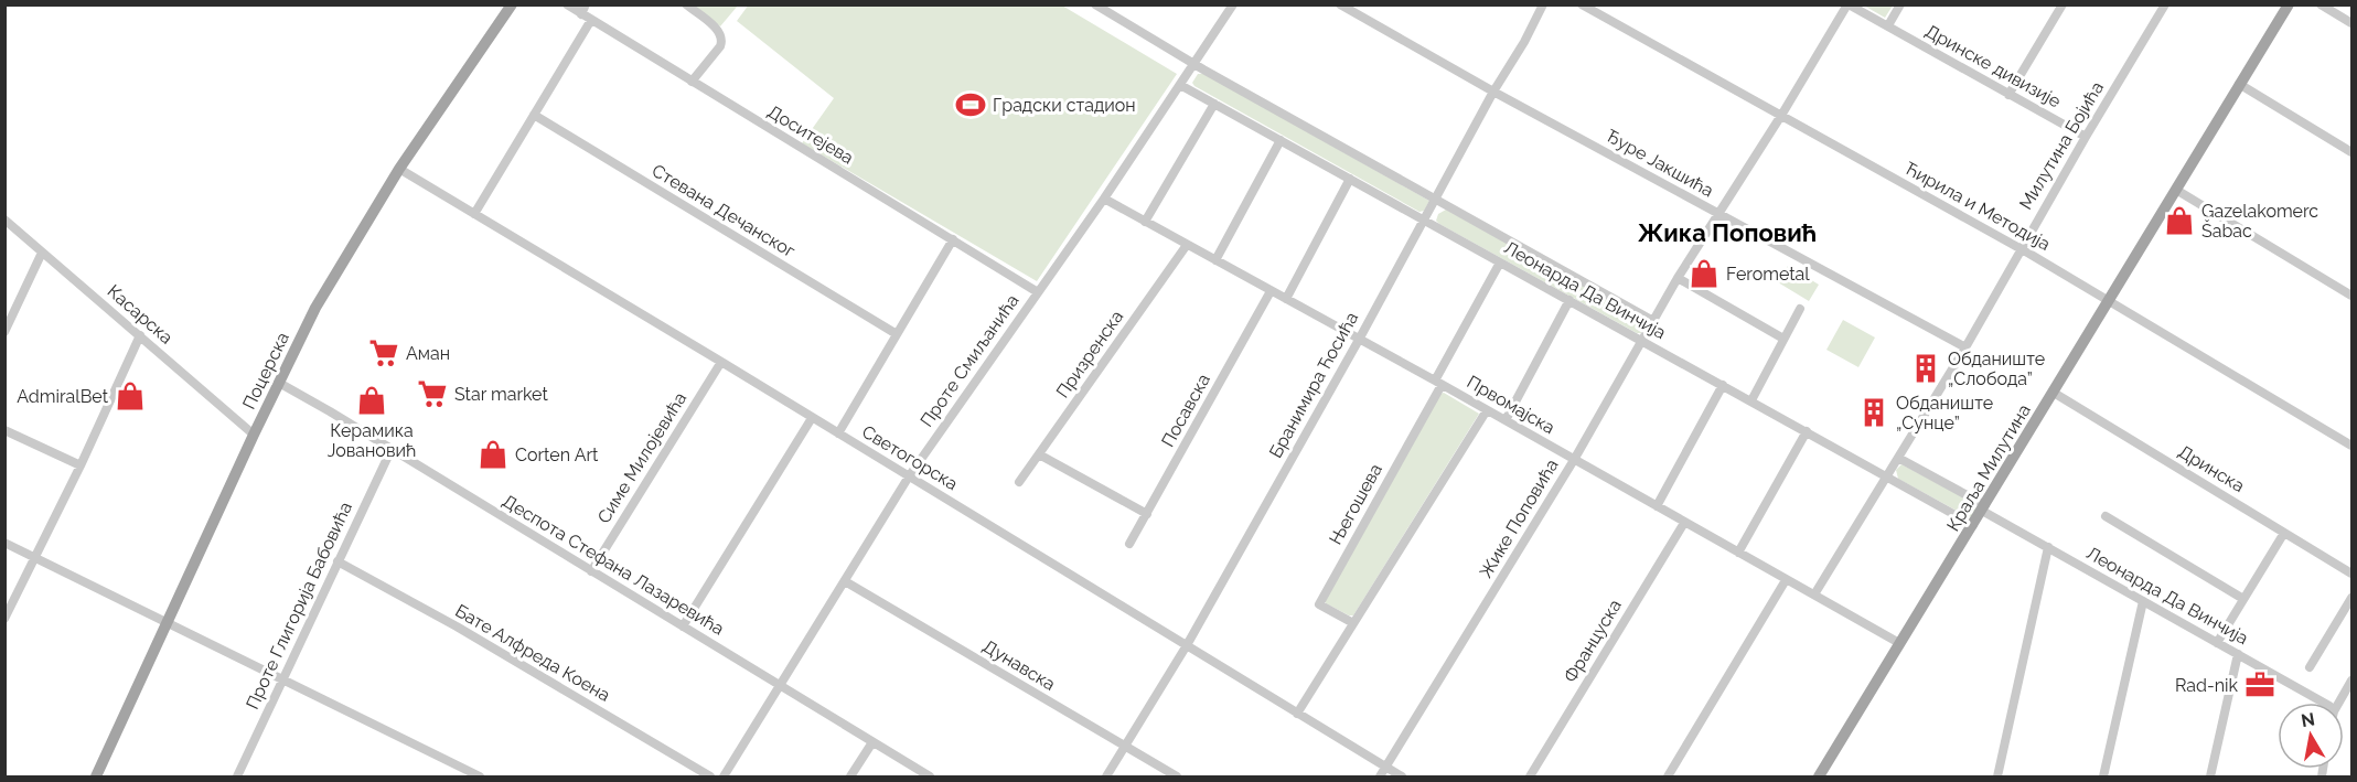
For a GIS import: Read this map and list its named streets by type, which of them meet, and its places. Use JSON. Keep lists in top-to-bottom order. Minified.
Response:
{"streets":{"main road":["Поцерска","Краља Милутина"],"street":["Дринске дивизије","Доситејева","Милутина Бојића","Ђуре Јакшића","Ћирила и Методија","Стевана Дечанског","Леонарда Да Винчија","Касарска","Призренска","Проте Смиљанића","Бранимира Ћосића","Првомајска","Посавска","Симе Милојевића","Светогорска","Дринска","Његошева","Жике Поповића","Деспота Стефана Лазаревића","Проте Глигорија Бабовића","Француска","Бате Алфреда Коена","Дунавска"]},"crossings":[["Дринске дивизије","Милутина Бојића"],["Дринске дивизије","Жике Поповића"],["Доситејева","Проте Смиљанића"],["Милутина Бојића","Ђуре Јакшића"],["Милутина Бојића","Ћирила и Методија"],["Милутина Бојића","Леонарда Да Винчија"],["Милутина Бојића","Првомајска"],["Ђуре Јакшића","Бранимира Ћосића"],["Ђуре Јакшића","Жике Поповића"],["Ћирила и Методија","Краља Милутина"],["Ћирила и Методија","Жике Поповића"],["Леонарда Да Винчија","Проте Смиљанића"],["Леонарда Да Винчија","Бранимира Ћосића"],["Леонарда Да Винчија","Краља Милутина"],["Леонарда Да Винчија","Жике Поповића"],["Касарска","Поцерска"],["Призренска","Првомајска"],["Проте Смиљанића","Првомајска"],["Проте Смиљанића","Светогорска"],["Проте Смиљанића","Деспота Стефана Лазаревића"],["Проте Смиљанића","Дунавска"],["Поцерска","Светогорска"],["Поцерска","Деспота Стефана Лазаревића"],["Бранимира Ћосића","Првомајска"],["Бранимира Ћосића","Светогорска"],["Бранимира Ћосића","Дунавска"],["Првомајска","Посавска"],["Првомајска","Краља Милутина"],["Првомајска","Његошева"],["Првомајска","Жике Поповића"],["Првомајска","Француска"],["Симе Милојевића","Светогорска"],["Симе Милојевића","Деспота Стефана Лазаревића"],["Светогорска","Жике Поповића"],["Краља Милутина","Дринска"],["Деспота Стефана Лазаревића","Проте Глигорија Бабовића"],["Проте Глигорија Бабовића","Бате Алфреда Коена"]],"districts":["Жика Поповић"],"places":{"sports":["Градски стадион"],"shop":["Gazelakomerc Šabac","Ferometal","AdmiralBet","Керамика Јовановић","Corten Art"],"supermarket":["Аман","Star market"],"building":["Обданиште „Слобода”","Обданиште „Сунце”"],"office":["Rad-nik"]},"north":"top"}
